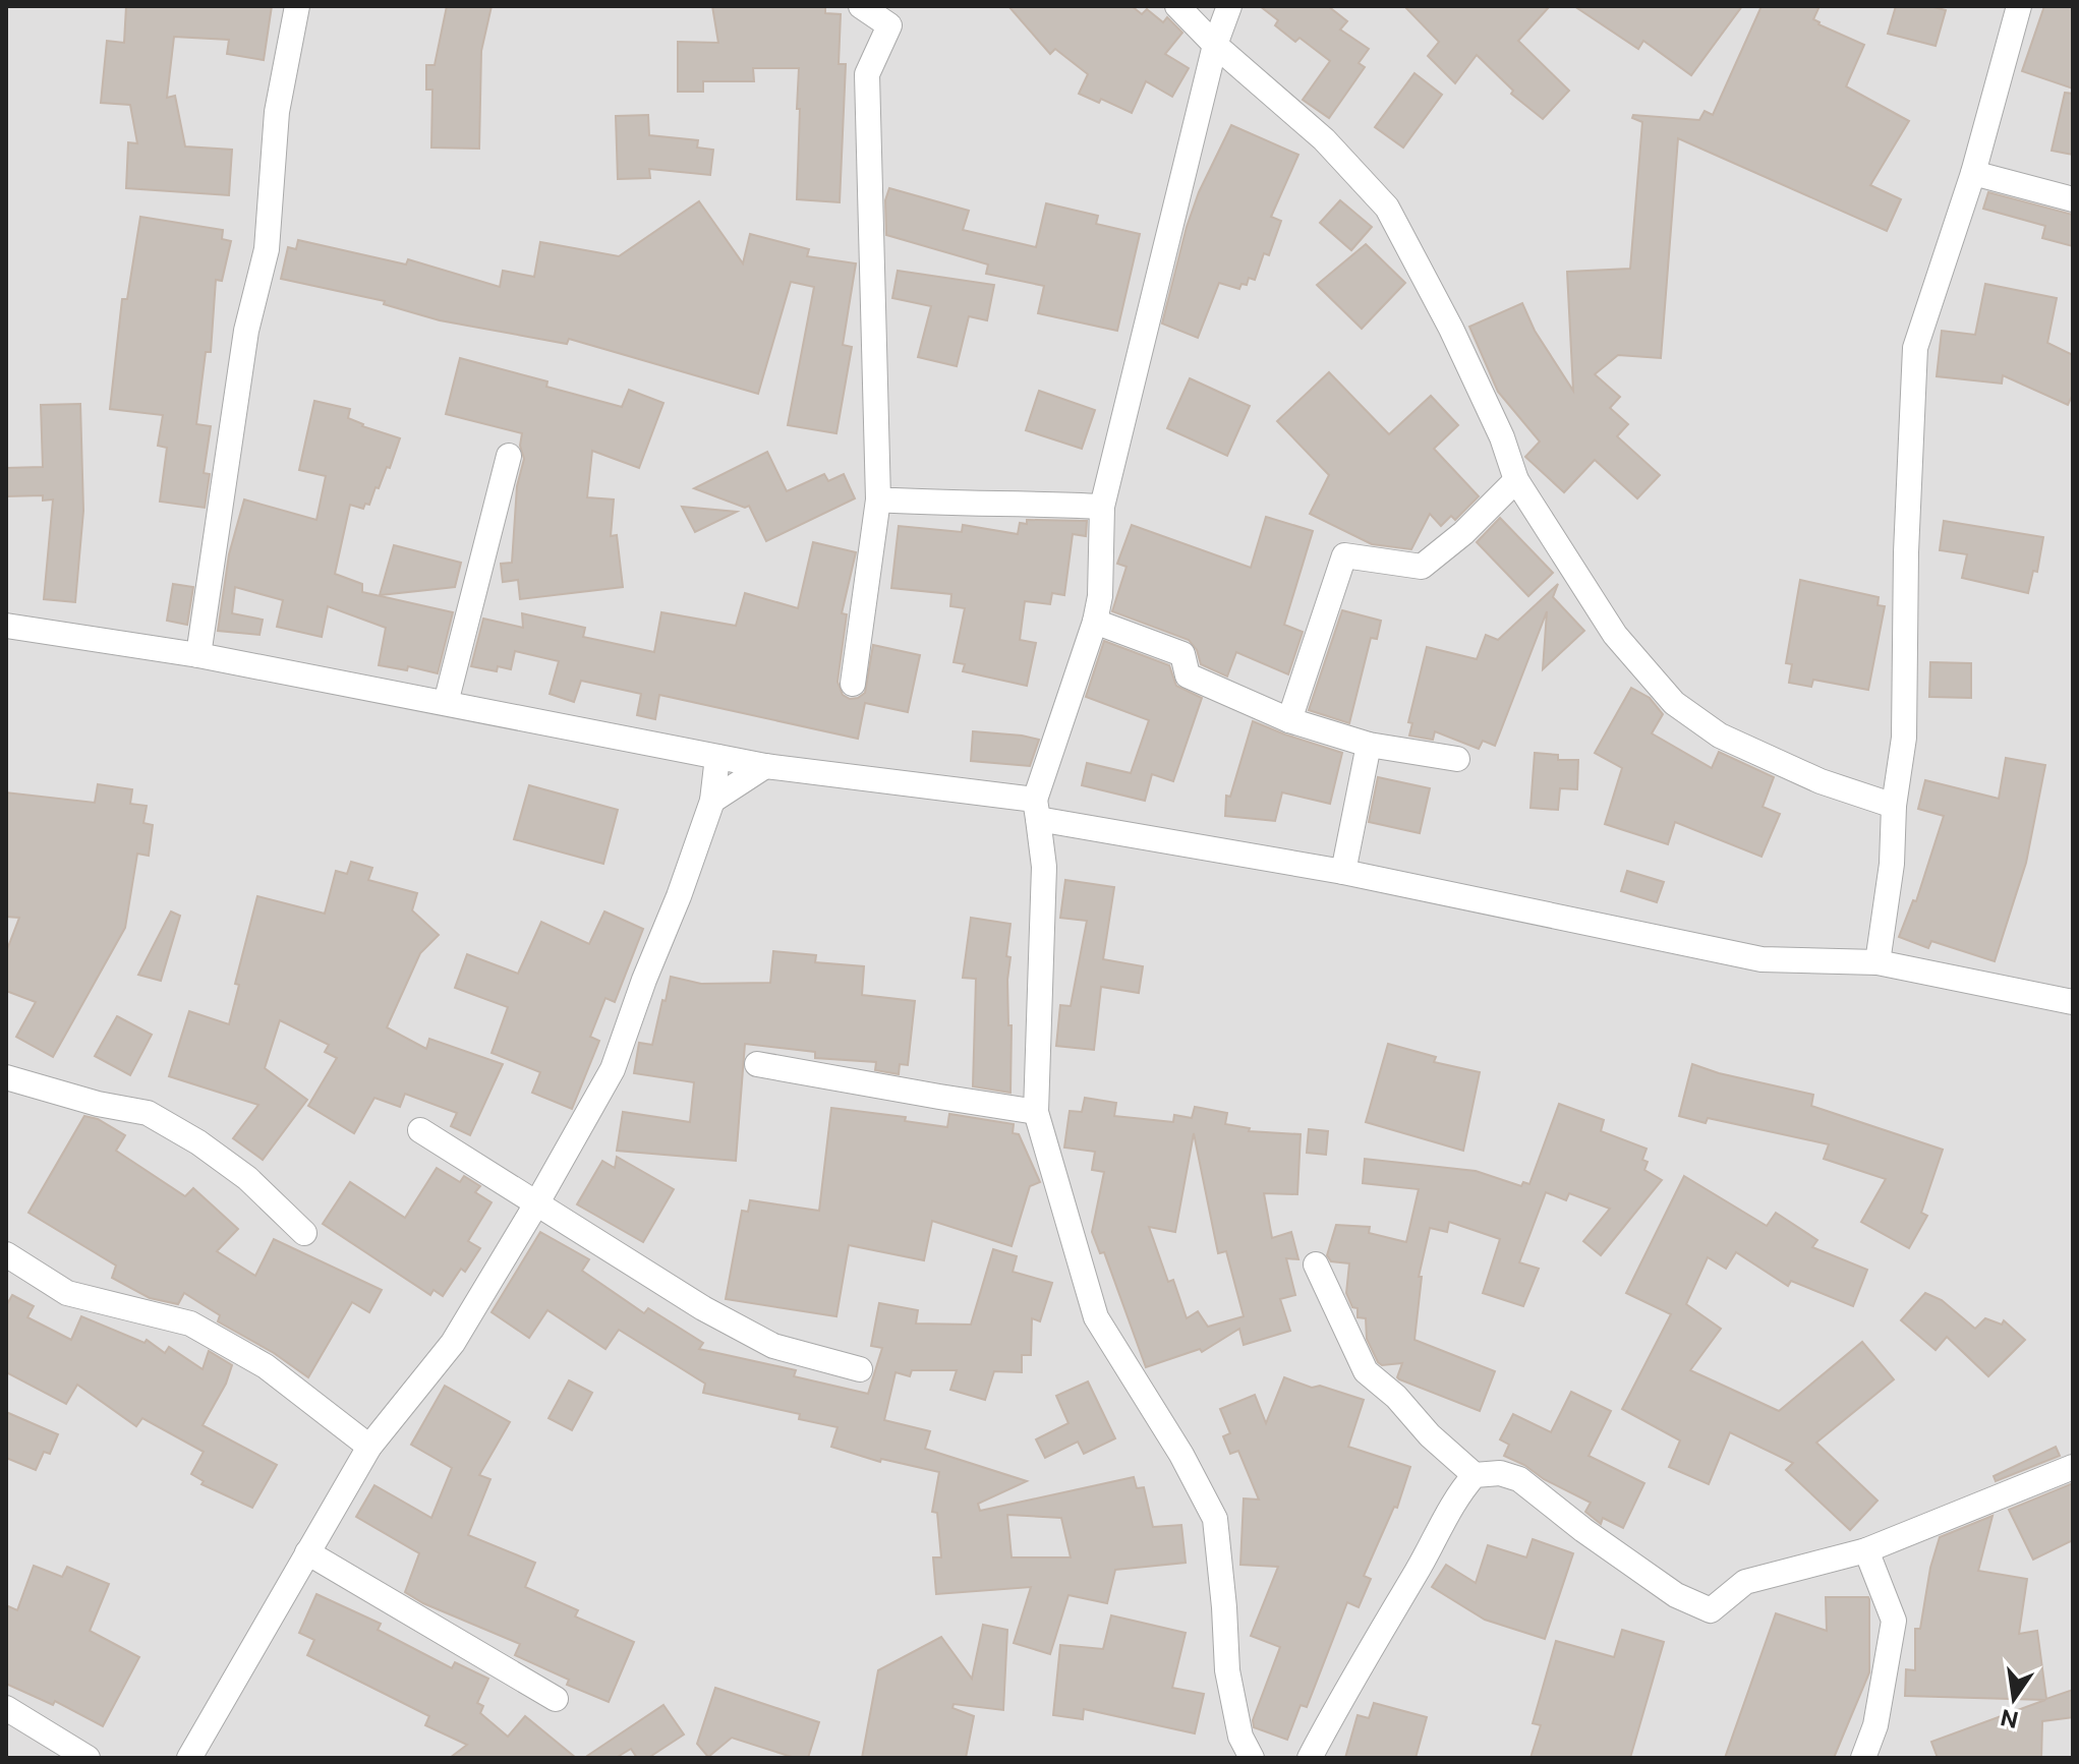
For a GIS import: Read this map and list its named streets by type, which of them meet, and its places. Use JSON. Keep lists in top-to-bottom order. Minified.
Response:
{"north":"bottom"}
